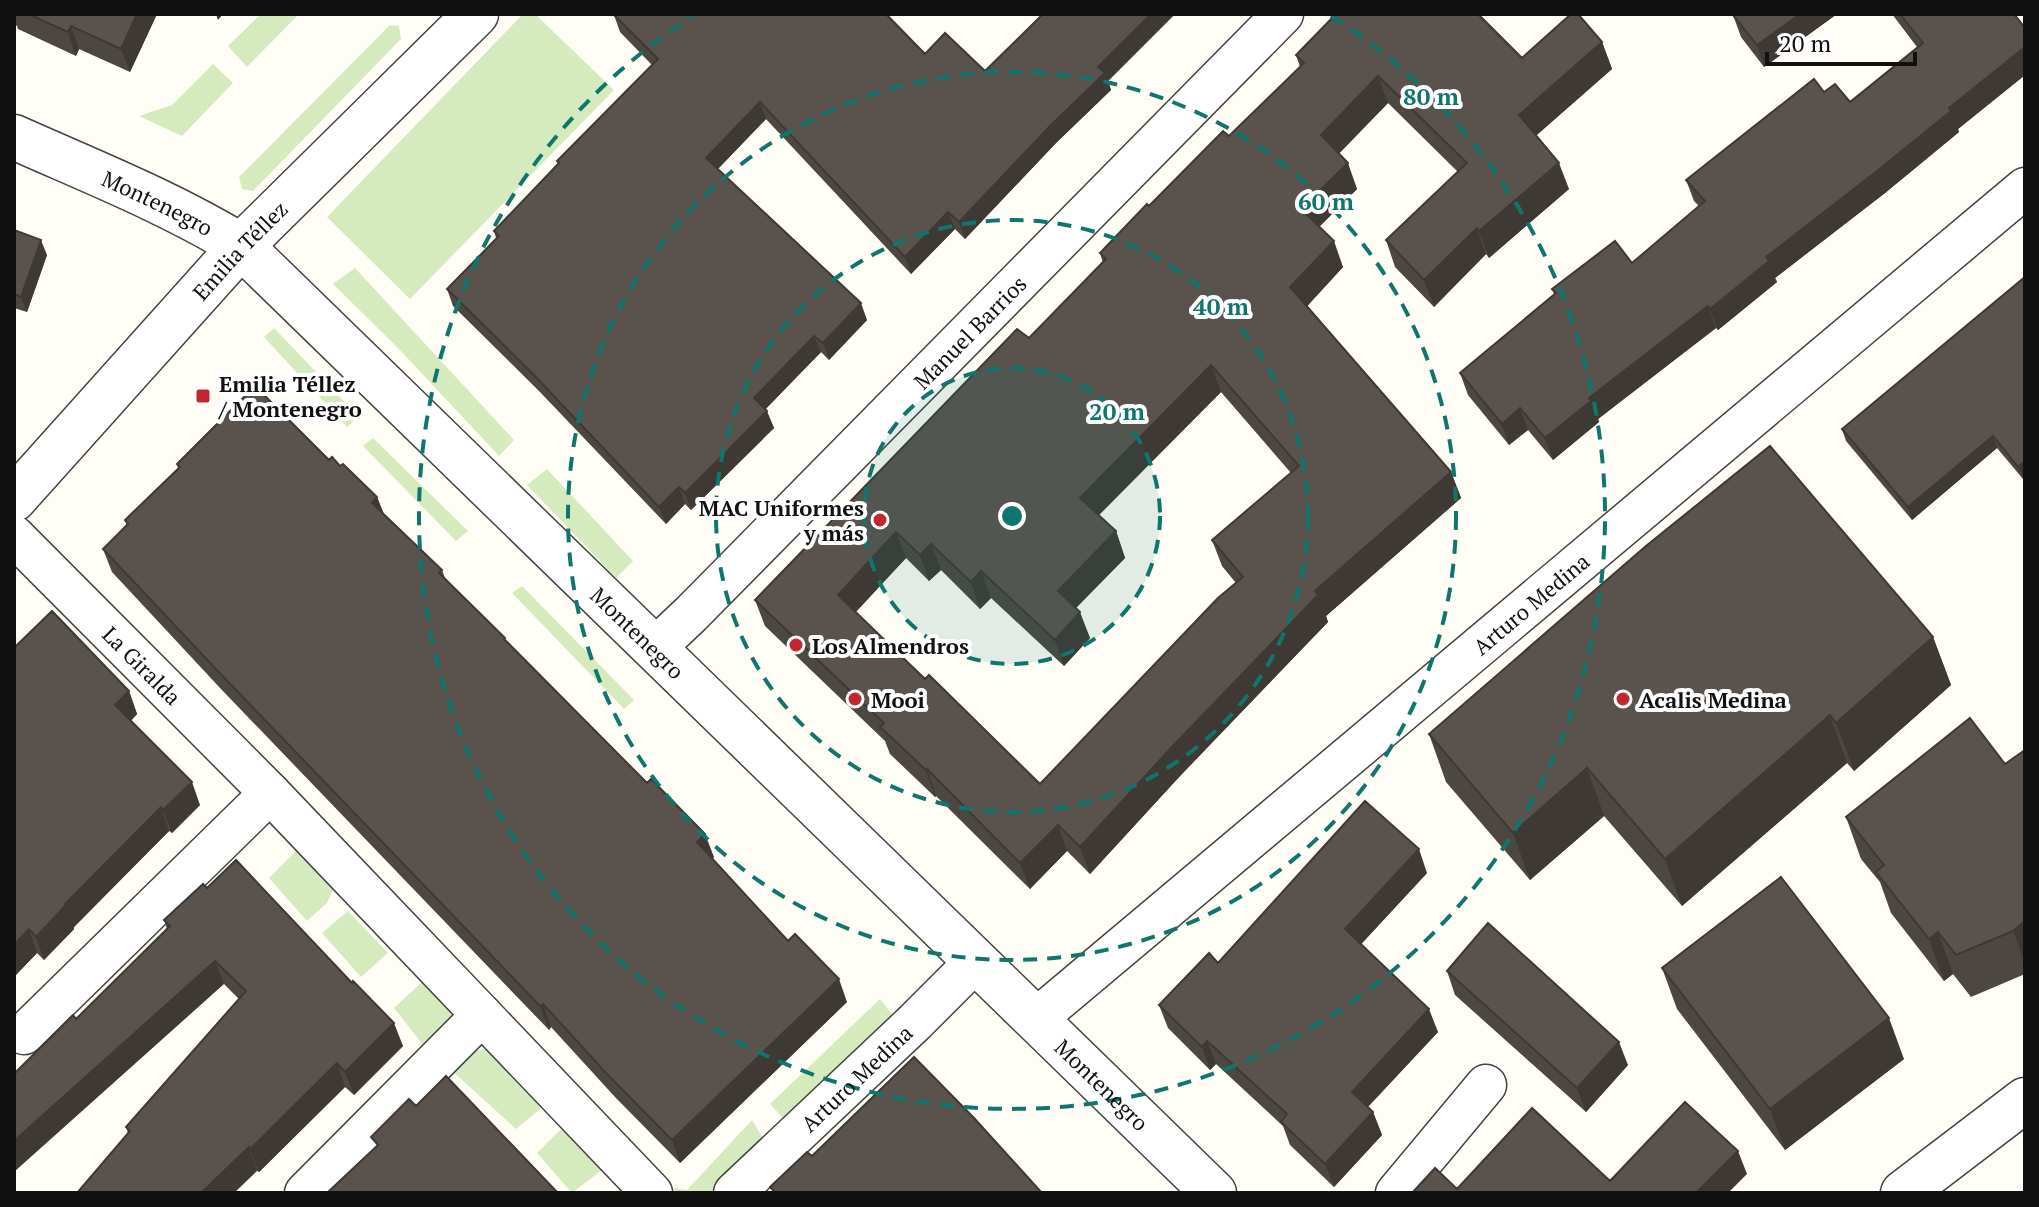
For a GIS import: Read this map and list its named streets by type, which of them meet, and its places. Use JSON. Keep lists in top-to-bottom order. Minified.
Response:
{"streets":{"street":["Montenegro","Emilia Téllez","Manuel Barrios","Arturo Medina","La Giralda"]},"crossings":[["Montenegro","Emilia Téllez"],["Montenegro","Manuel Barrios"],["Montenegro","Arturo Medina"]],"places":{"transit":["Emilia Téllez / Montenegro"],"other":["MAC Uniformes y más","Los Almendros","Mooi","Acalis Medina"]},"scale_bar":"20 m","rings":["80 m","60 m","40 m","20 m"]}
